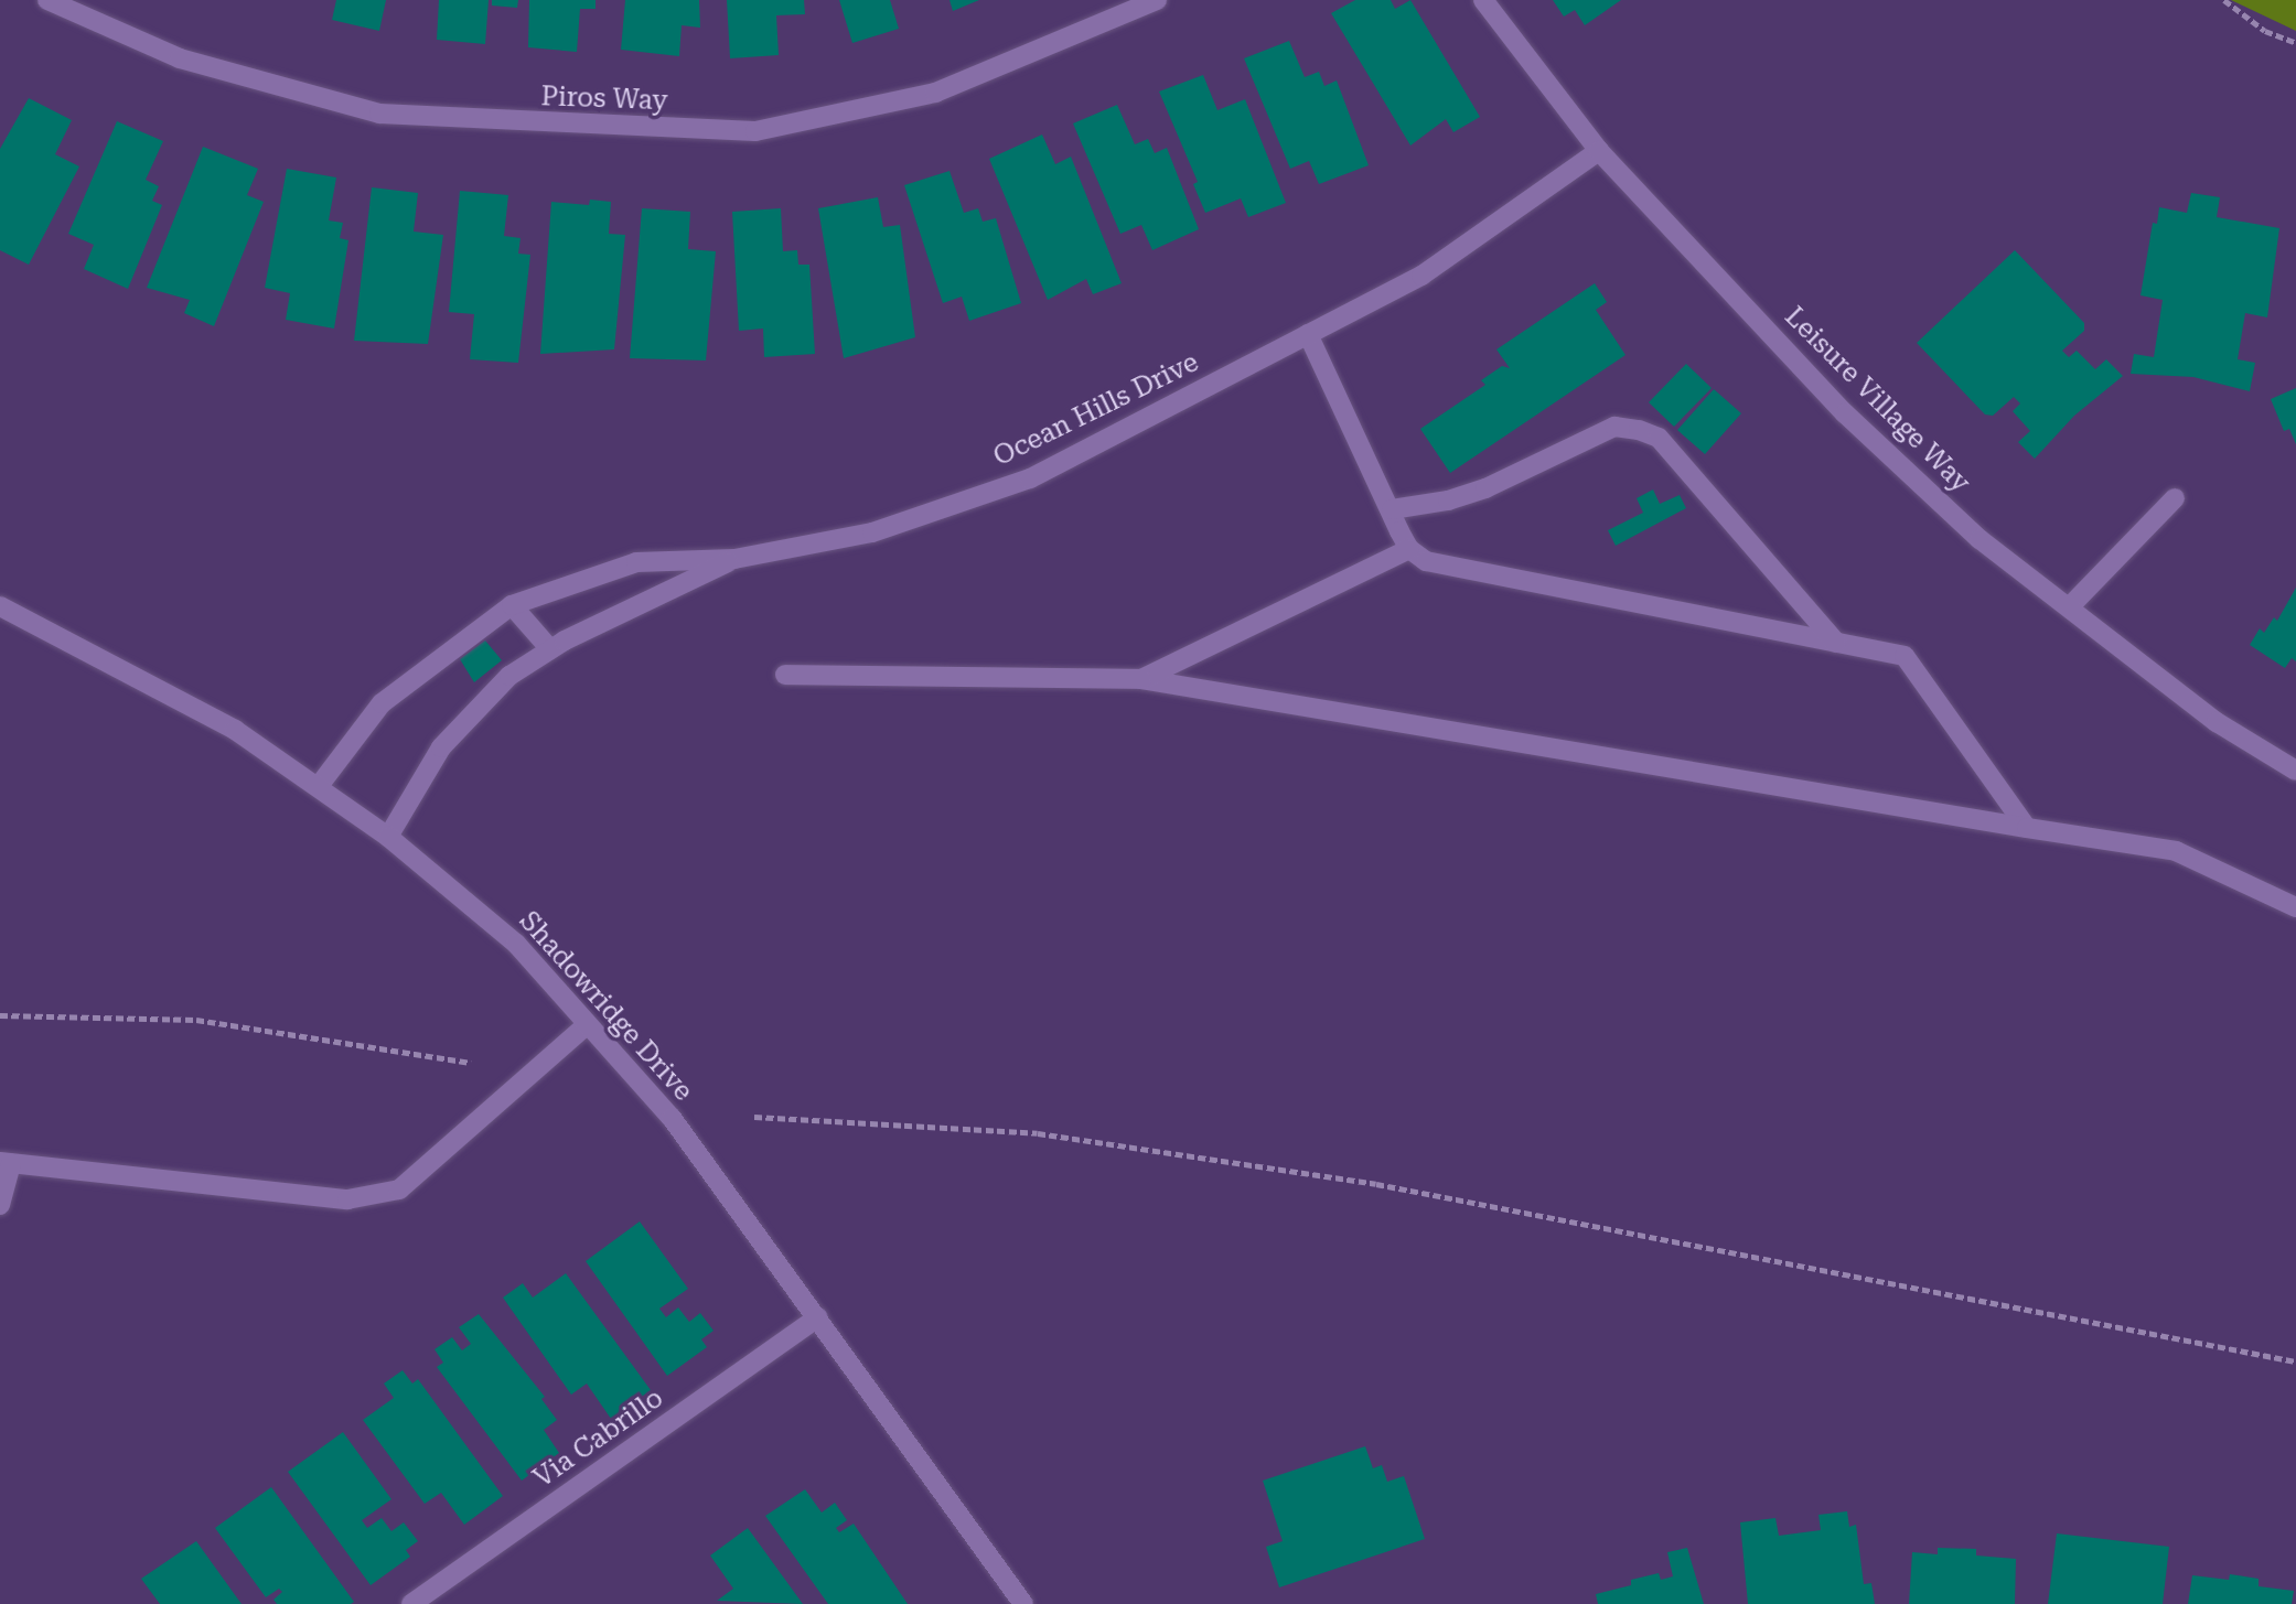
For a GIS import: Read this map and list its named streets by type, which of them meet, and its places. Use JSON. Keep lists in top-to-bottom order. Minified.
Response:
{"streets":{"street":["Piros Way","Leisure Village Way","Ocean Hills Drive","Shadowridge Drive","Via Cabrillo"]},"crossings":[["Leisure Village Way","Ocean Hills Drive"],["Ocean Hills Drive","Shadowridge Drive"],["Shadowridge Drive","Via Cabrillo"]]}
